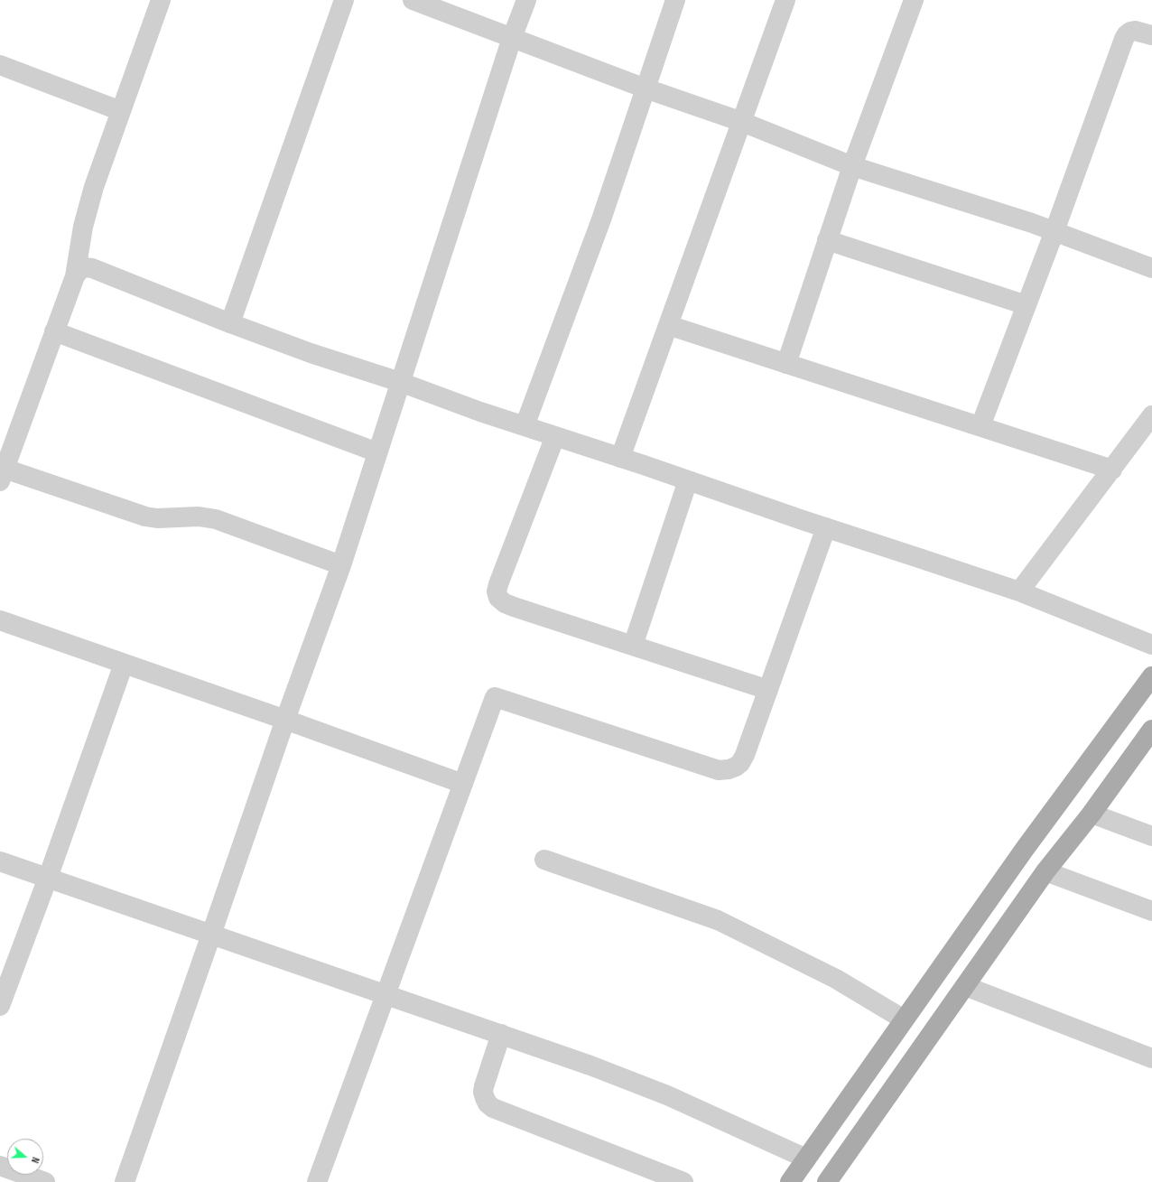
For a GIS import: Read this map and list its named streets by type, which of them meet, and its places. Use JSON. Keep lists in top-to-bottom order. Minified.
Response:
{"north":"right"}
